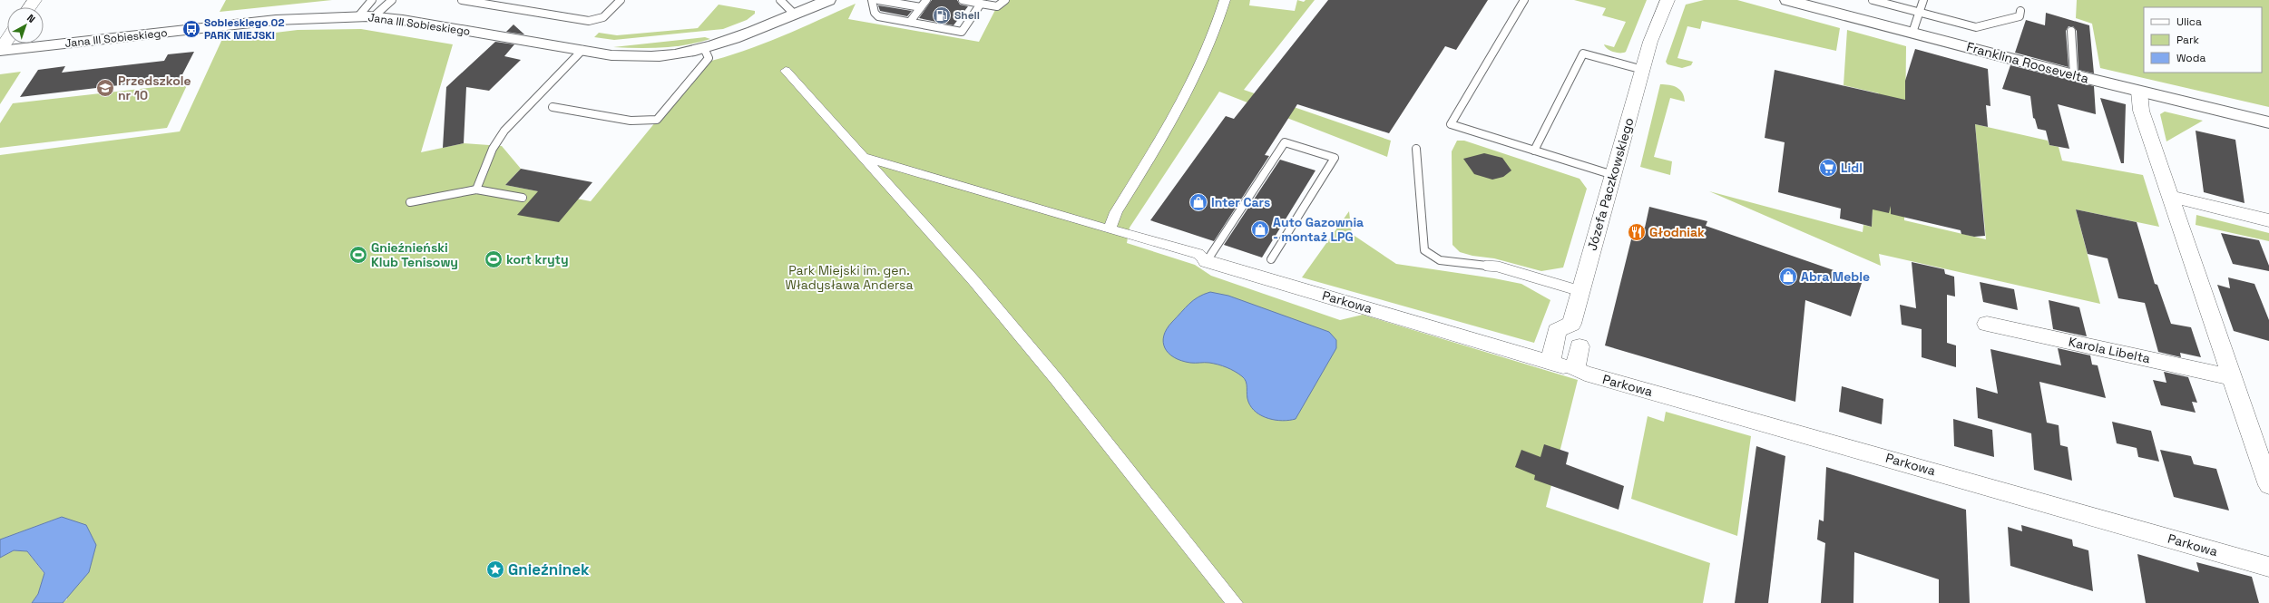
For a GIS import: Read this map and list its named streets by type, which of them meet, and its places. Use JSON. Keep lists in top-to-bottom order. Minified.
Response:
{"streets":{"street":["Jana III Sobieskiego","Franklina Roosevelta","Józefa Paczkowskiego","Parkowa","Karola Libelta"]},"crossings":[["Józefa Paczkowskiego","Parkowa"]],"parks":["Park Miejski im. gen. Władysława Andersa"],"places":{"fuel station":["Shell"],"bus stop":["Sobieskiego 02 PARK MIEJSKI"],"school or university":["Przedszkole nr 10"],"supermarket":["Lidl"],"shop":["Inter Cars","Auto Gazownia - montaż LPG","Abra Meble"],"restaurant":["Głodniak"],"sports":["Gnieźnieński Klub Tenisowy","kort kryty"],"place":["Gnieźninek"]},"legend":["Ulica","Park","Woda"],"north":"top right"}
